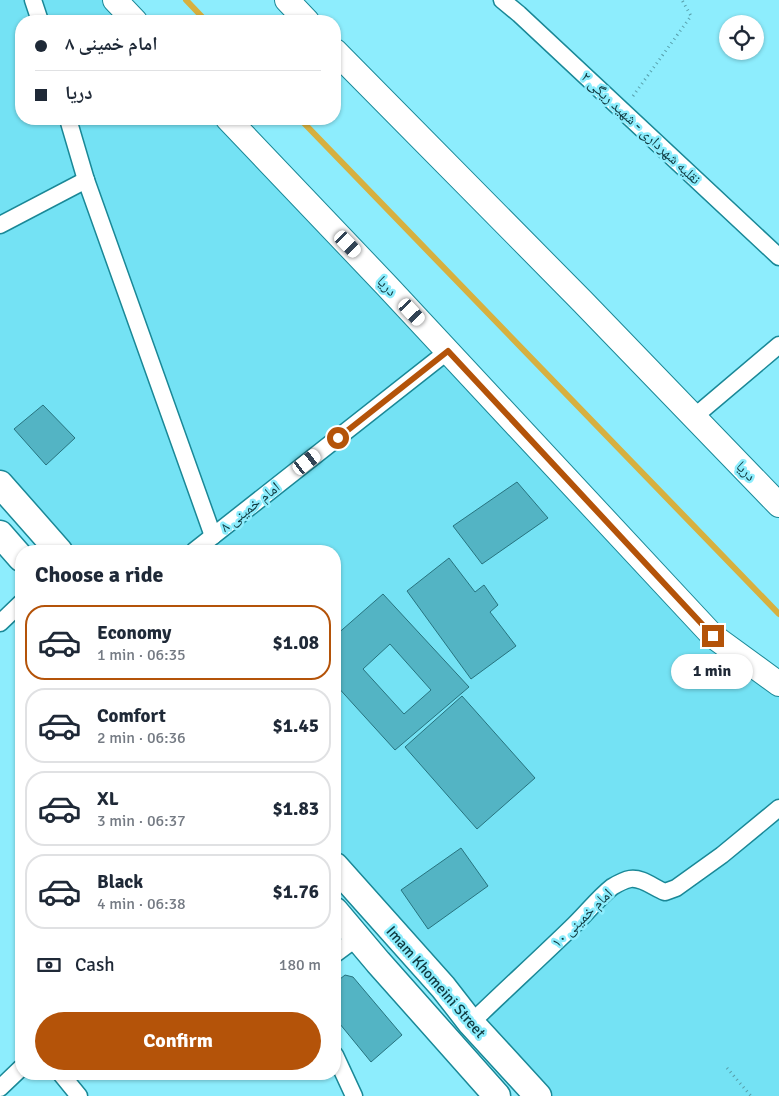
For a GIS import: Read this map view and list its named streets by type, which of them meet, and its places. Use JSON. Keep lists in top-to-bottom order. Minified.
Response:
{"streets":{"main road":["Imam Khomeini Street"],"street":["نقلیه شهرداری - شهید ریگی ۲","دریا","امام خمینی ۸","امام خمینی ۱۰"]},"crossings":[["دریا","امام خمینی ۸"],["امام خمینی ۱۰","Imam Khomeini Street"]],"page":{"banner":["امام خمینی ۸","دریا"],"heading":"Choose a ride","list":[{"name":"Economy","note":"1 min · 06:35","value":"$1.08"},{"name":"Comfort","note":"2 min · 06:36","value":"$1.45"},{"name":"XL","note":"3 min · 06:37","value":"$1.83"},{"name":"Black","note":"4 min · 06:38","value":"$1.76"}],"bubble":"1 min","pay":["Cash","180 m"],"buttons":"Confirm"}}
